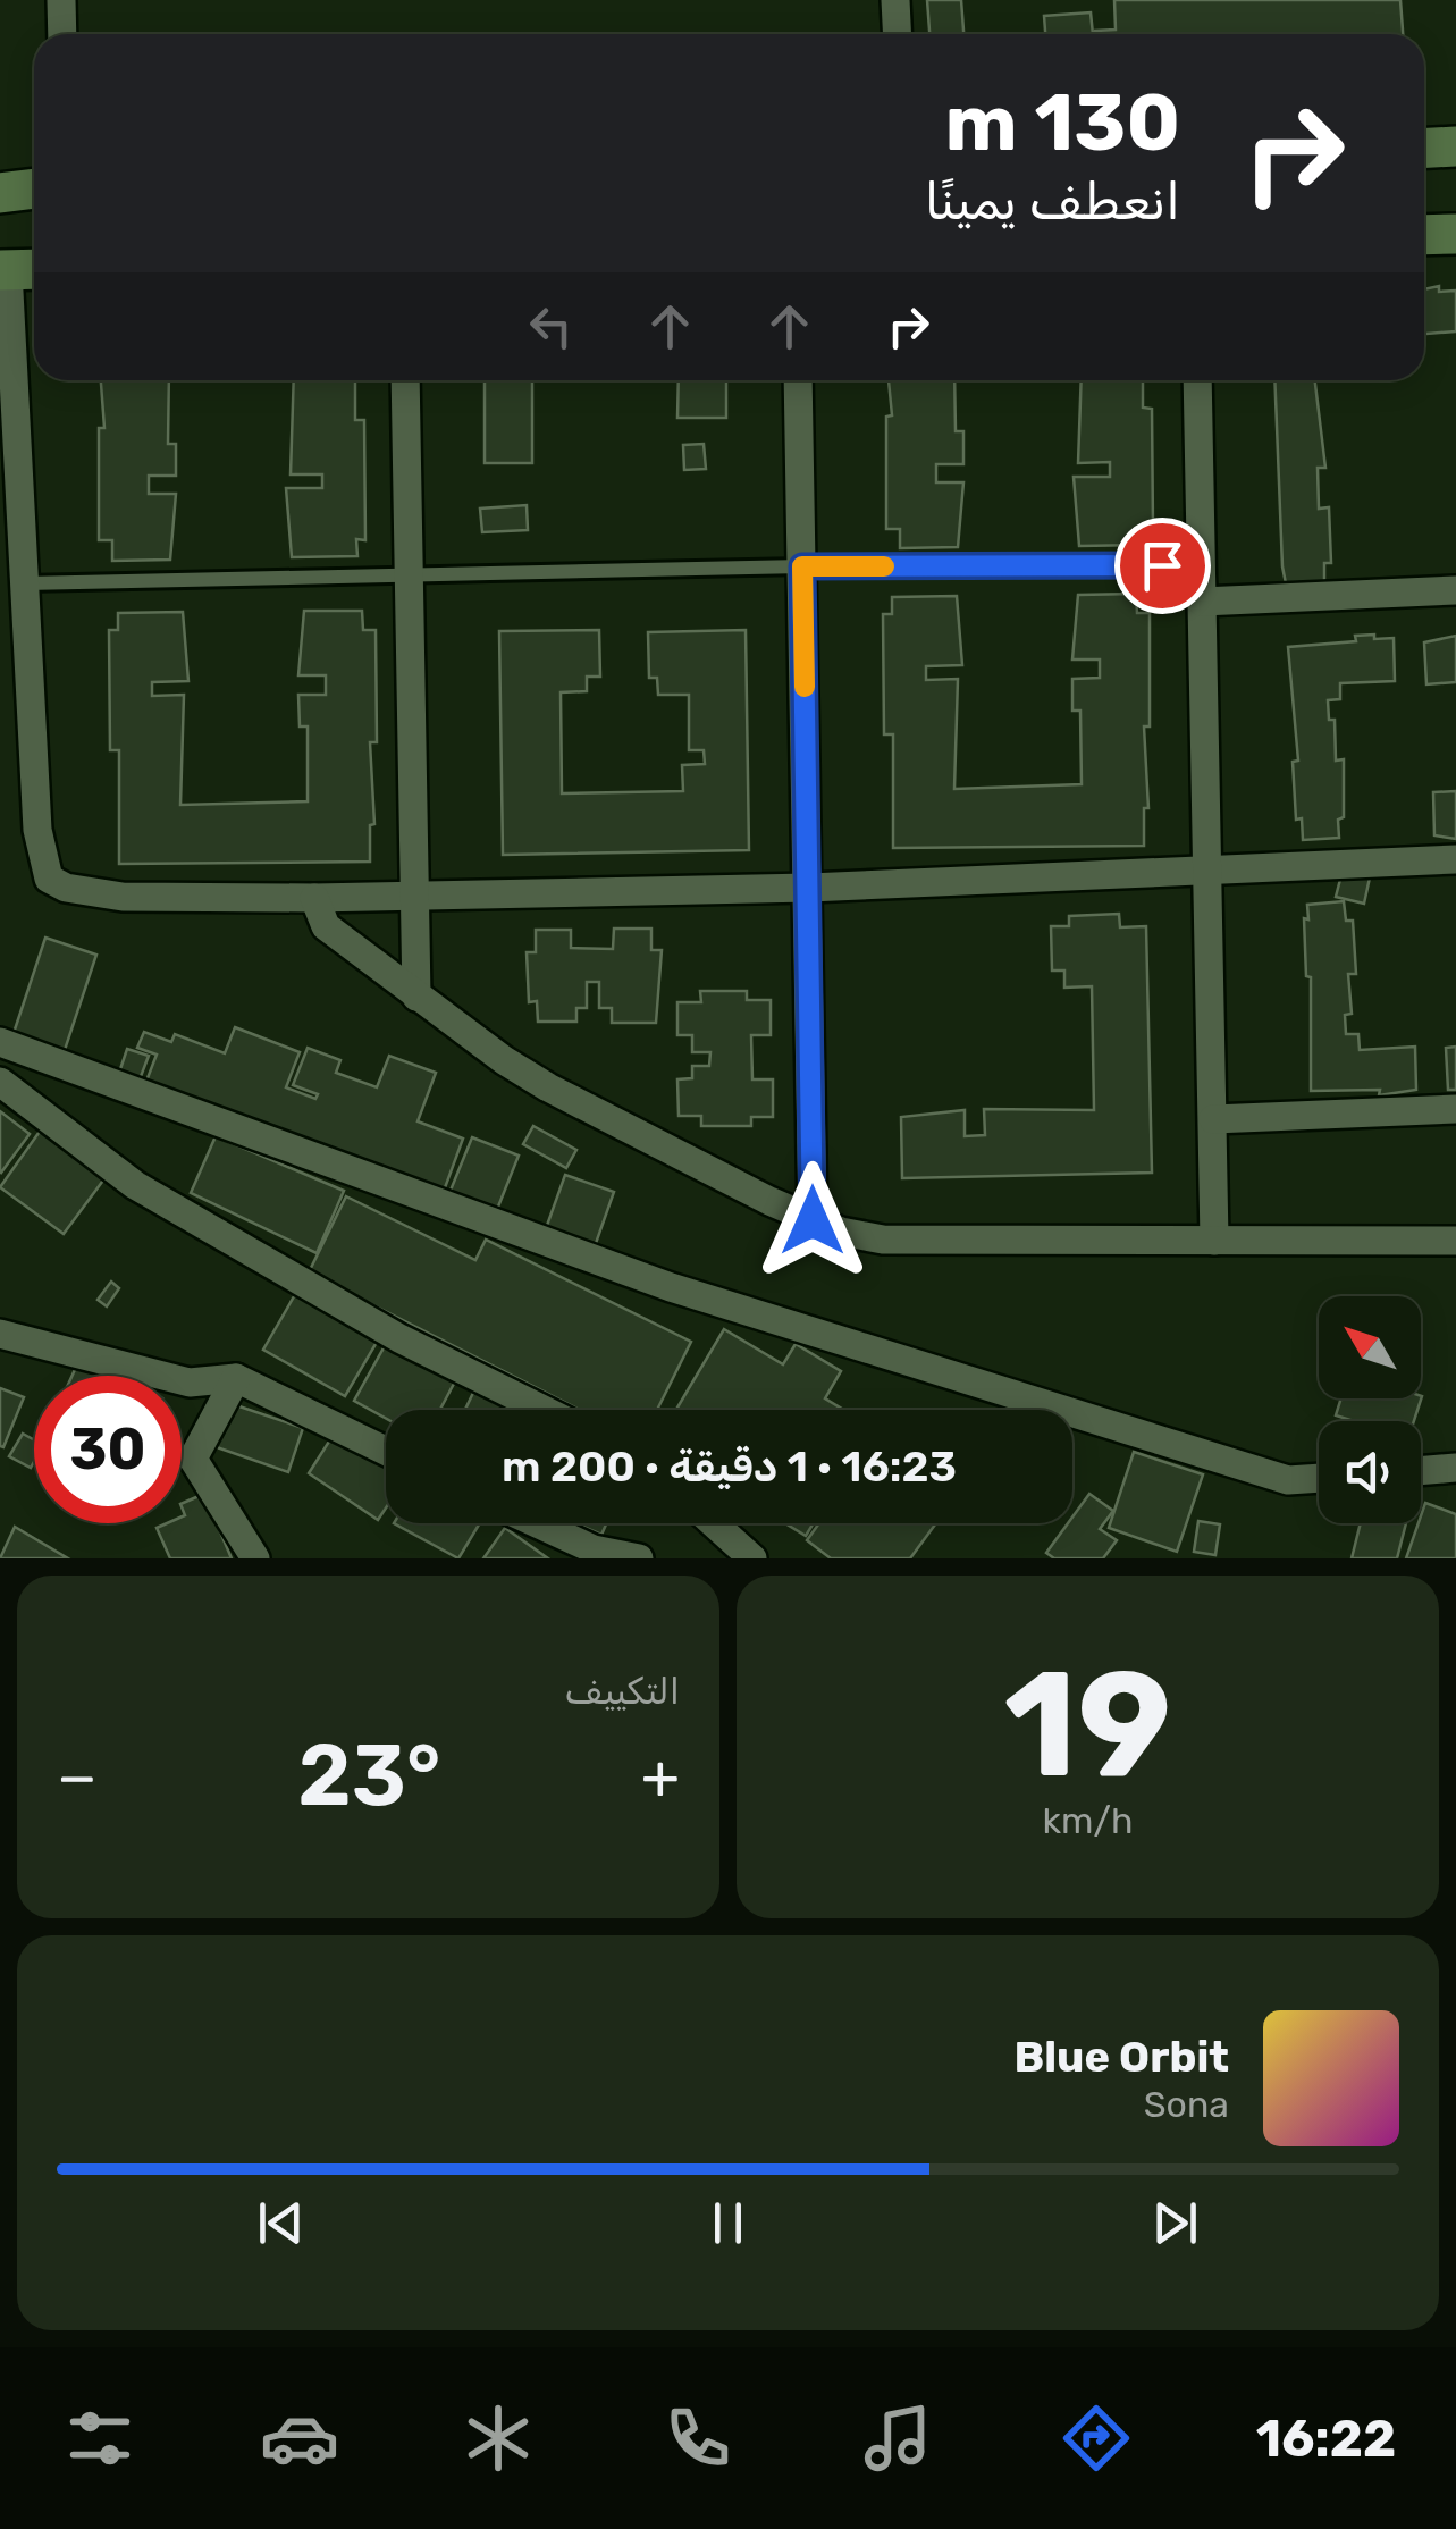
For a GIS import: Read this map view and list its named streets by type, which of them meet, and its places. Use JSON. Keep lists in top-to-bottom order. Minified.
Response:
{"north":"top left","page":{"turn":["130 m","انعطف يمينًا"],"limit":"30","trip":"16:23 · 1 دقيقة · 200 m","tile":[["19","km/h"],"التكييف"],"heat":["−","23°","+"],"song":["Blue Orbit","Sona"],"tabs":"16:22"}}
